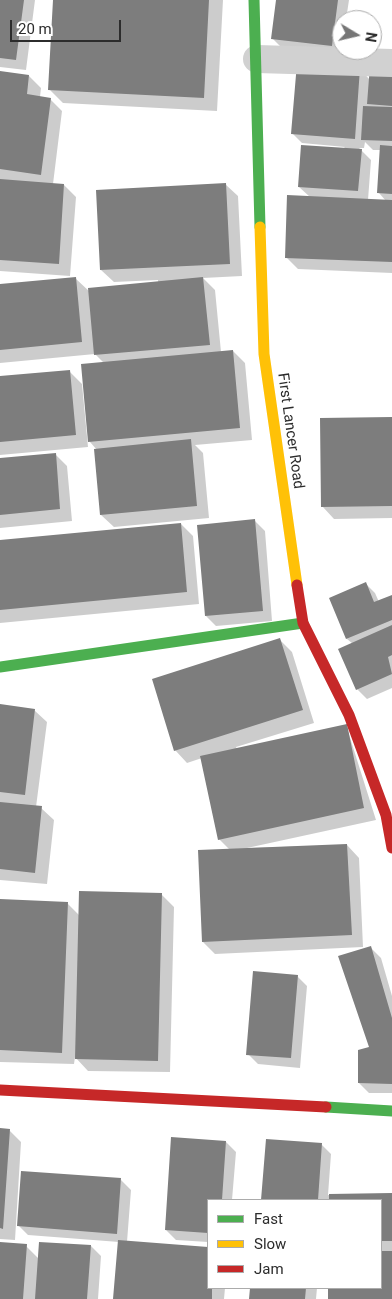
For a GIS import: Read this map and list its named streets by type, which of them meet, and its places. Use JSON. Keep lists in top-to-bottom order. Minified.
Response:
{"streets":{"street":["First Lancer Road"]},"legend":["Fast","Slow","Jam"],"scale_bar":"20 m","north":"right"}
